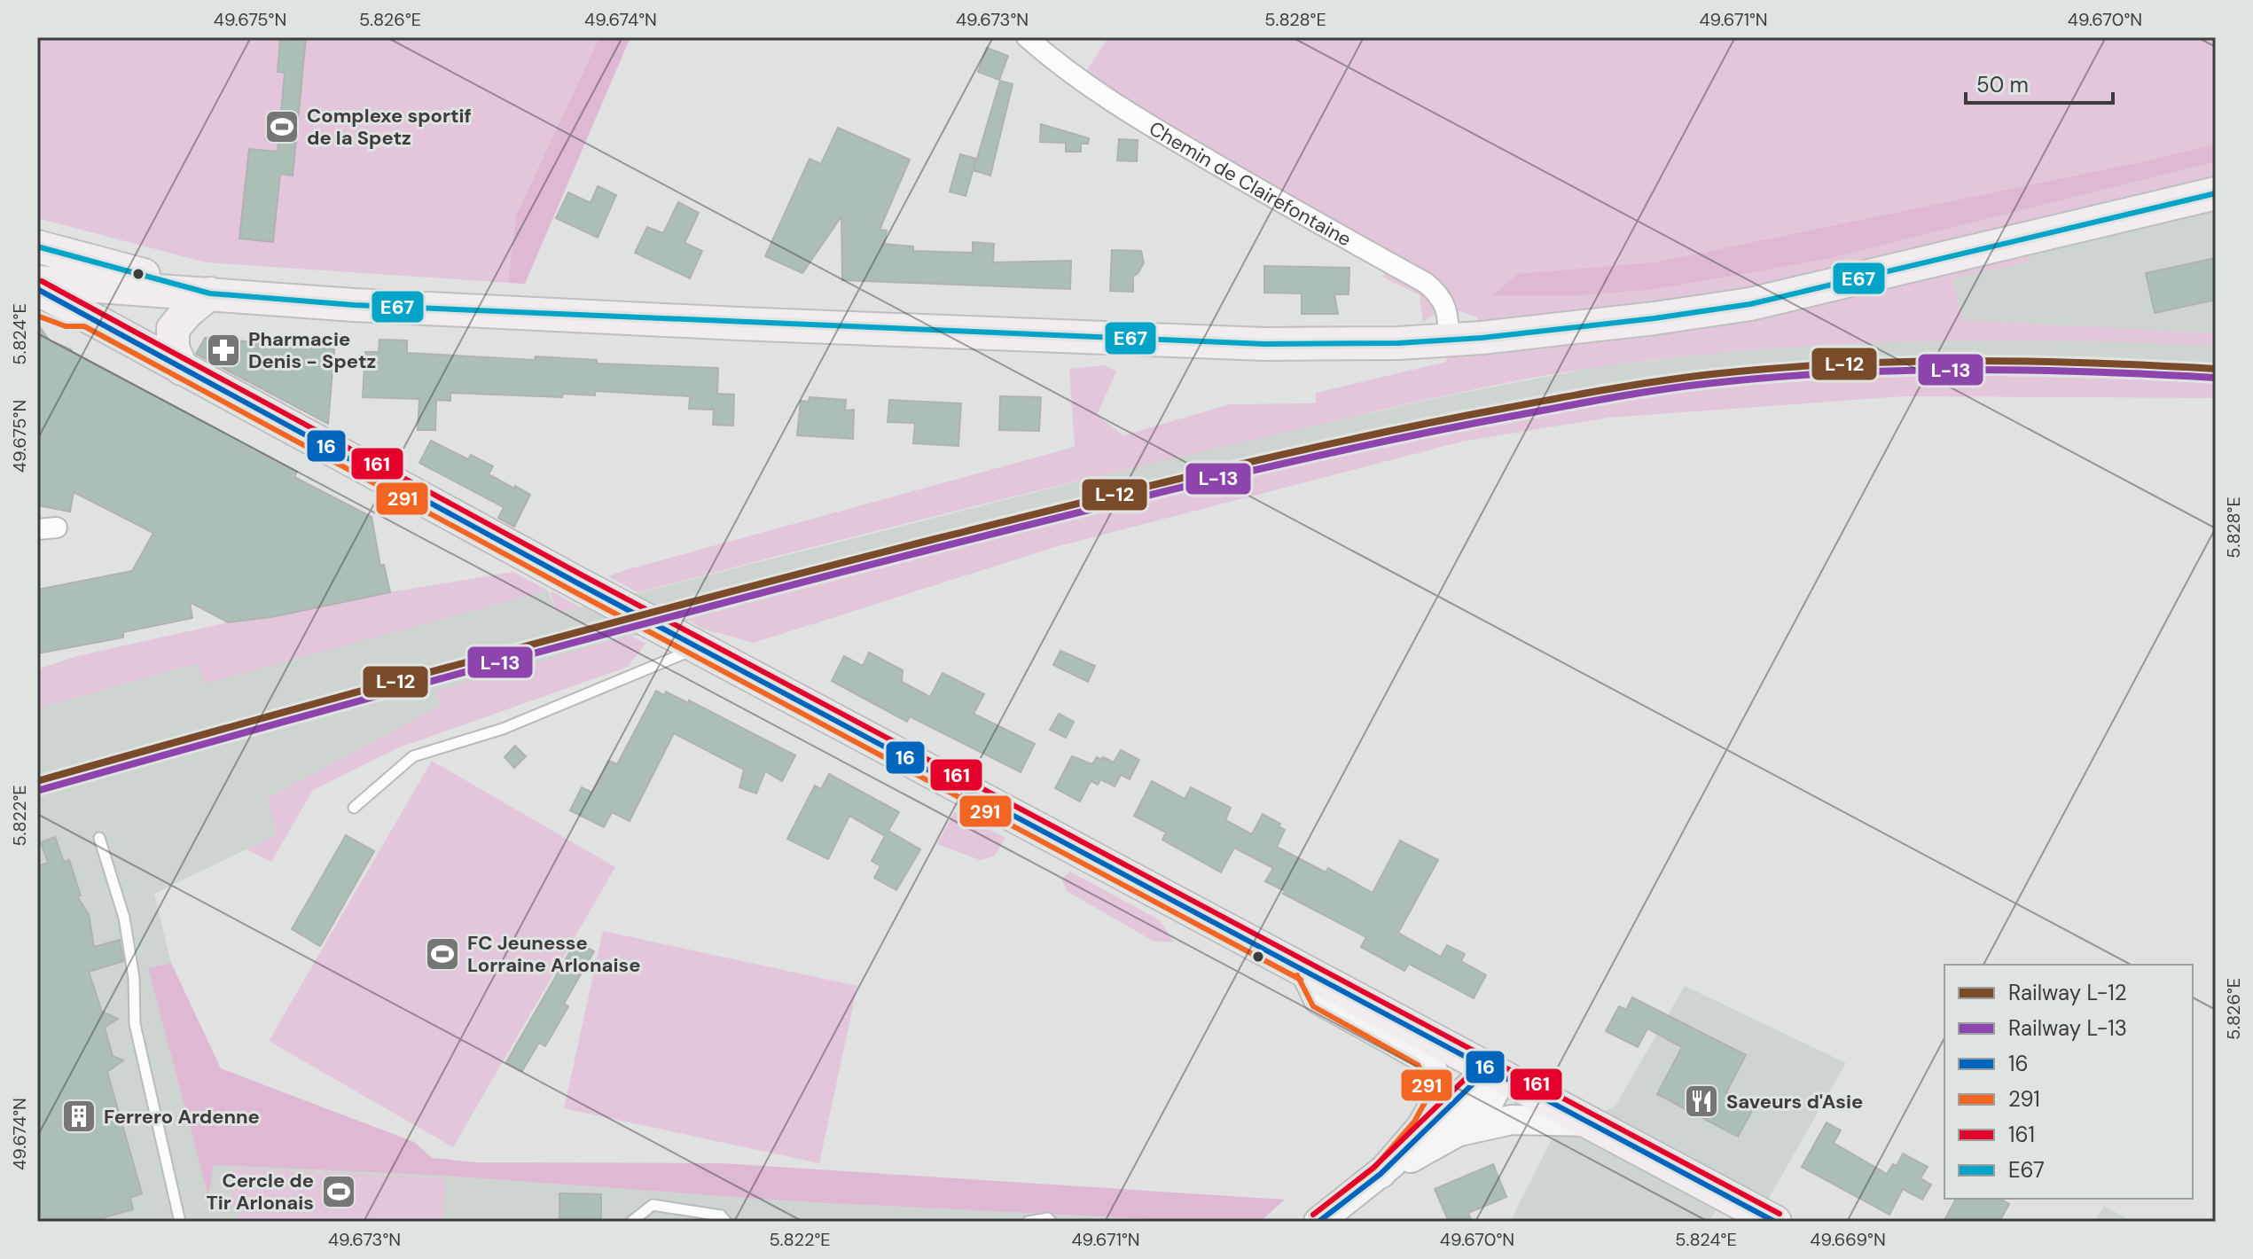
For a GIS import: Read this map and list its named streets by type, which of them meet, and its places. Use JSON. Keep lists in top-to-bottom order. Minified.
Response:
{"streets":{"street":["Chemin de Clairefontaine"]},"places":{"sports":["Complexe sportif de la Spetz","FC Jeunesse Lorraine Arlonaise","Cercle de Tir Arlonais"],"pharmacy":["Pharmacie Denis - Spetz"],"restaurant":["Saveurs d'Asie"],"building":["Ferrero Ardenne"]},"lines":["transit line E67","transit line 161","transit line 16","transit line 291","rail line L-12","rail line L-13"],"legend":["Railway L-12","Railway L-13","16","291","161","E67"],"scale_bar":"50 m","coordinates":["49.675°N","5.826°E","49.674°N","49.673°N","5.828°E","49.671°N","49.670°N","5.824°E","5.822°E","49.669°N"]}
